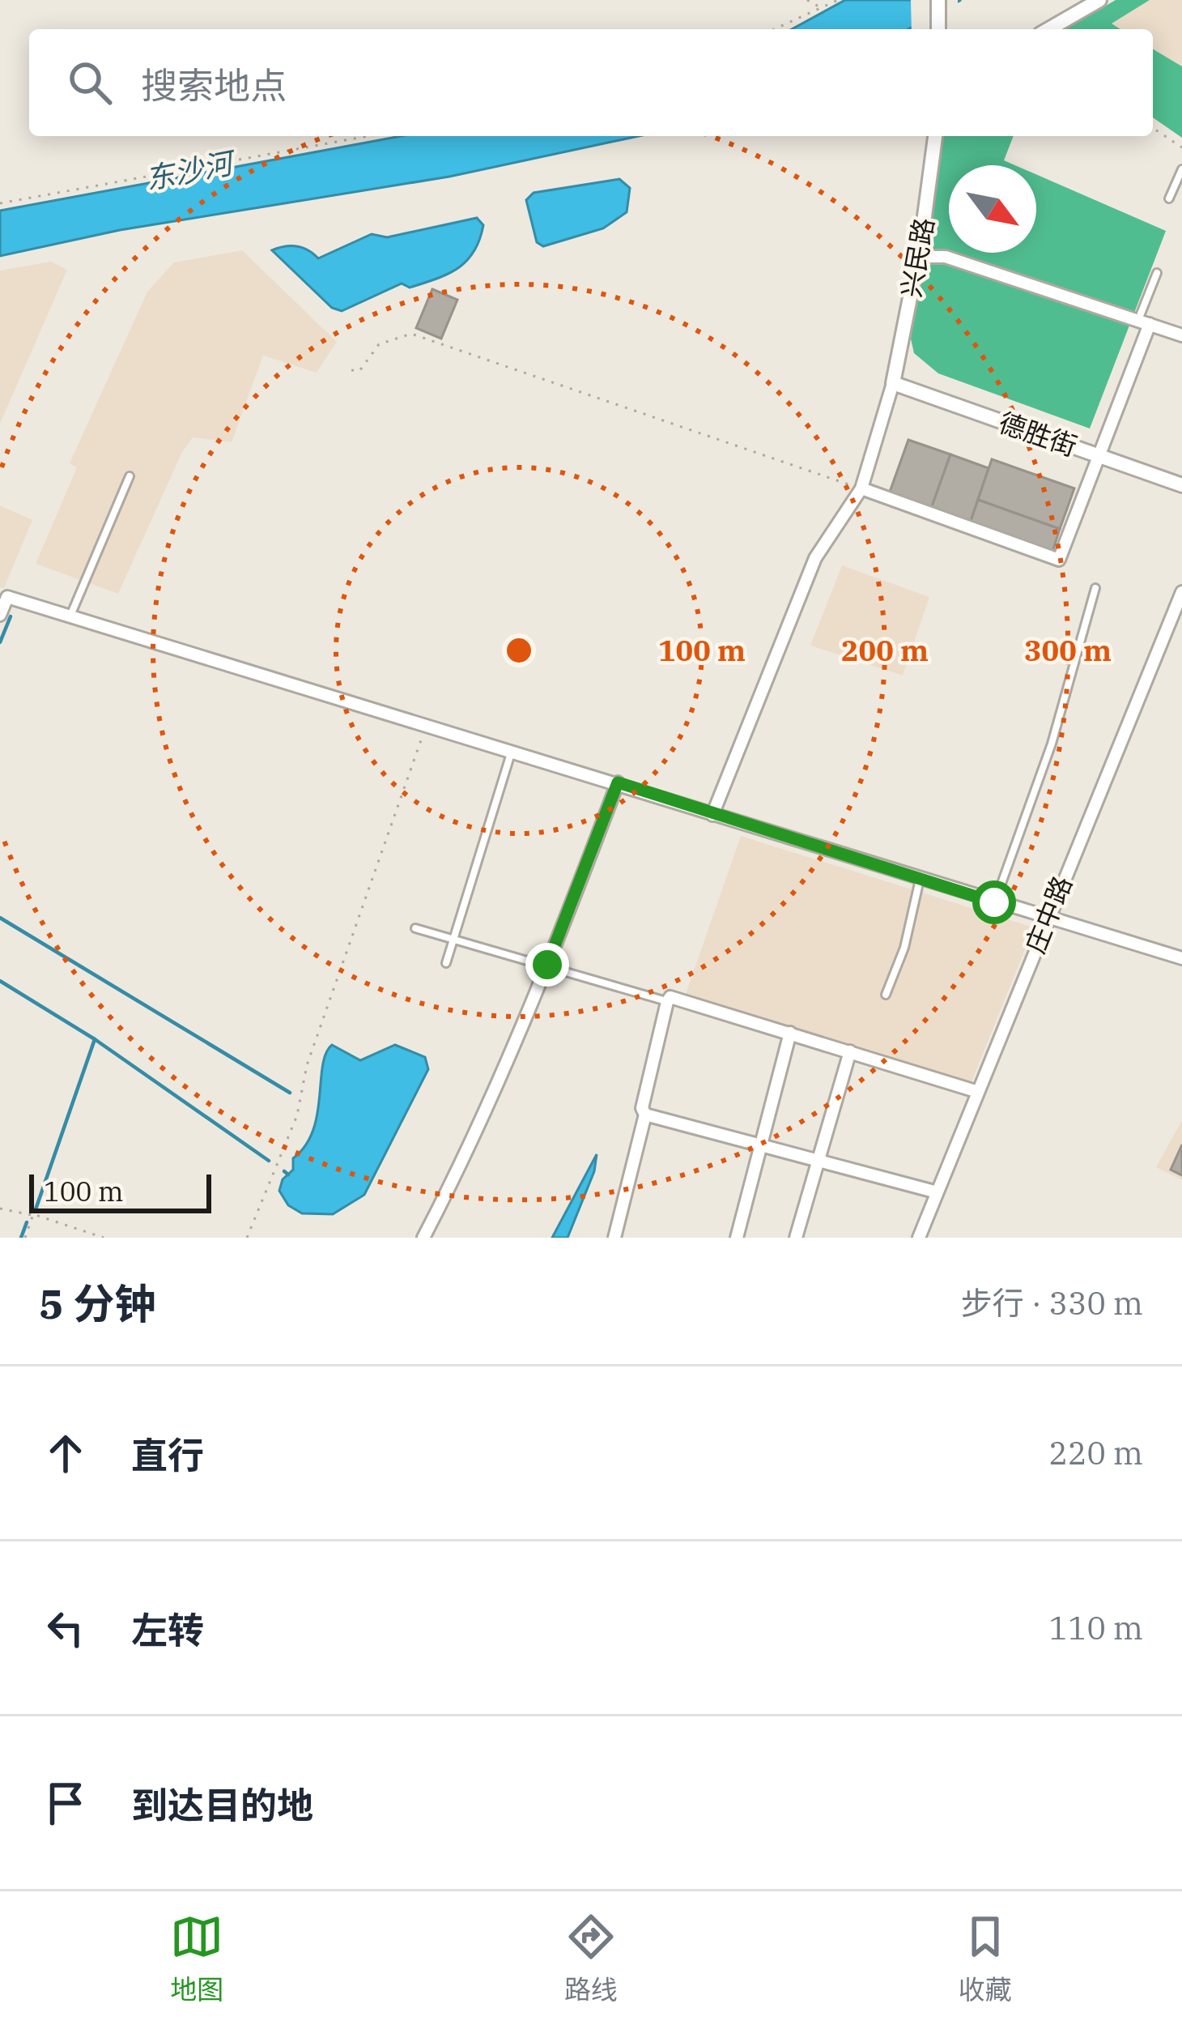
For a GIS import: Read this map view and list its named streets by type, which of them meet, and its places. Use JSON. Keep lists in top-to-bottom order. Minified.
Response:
{"streets":{"street":["兴民路","德胜街","庄中路"]},"crossings":[["兴民路","德胜街"]],"water":["东沙河"],"scale_bar":"100 m","north":"bottom right","page":{"search":"搜索地点","scale":"100 m","heading":["5 分钟","步行 · 330 m"],"list":[["直行","220 m"],["左转","110 m"],"到达目的地"],"nav":["地图","路线","收藏"]},"rings":["100 m","200 m","300 m"]}
